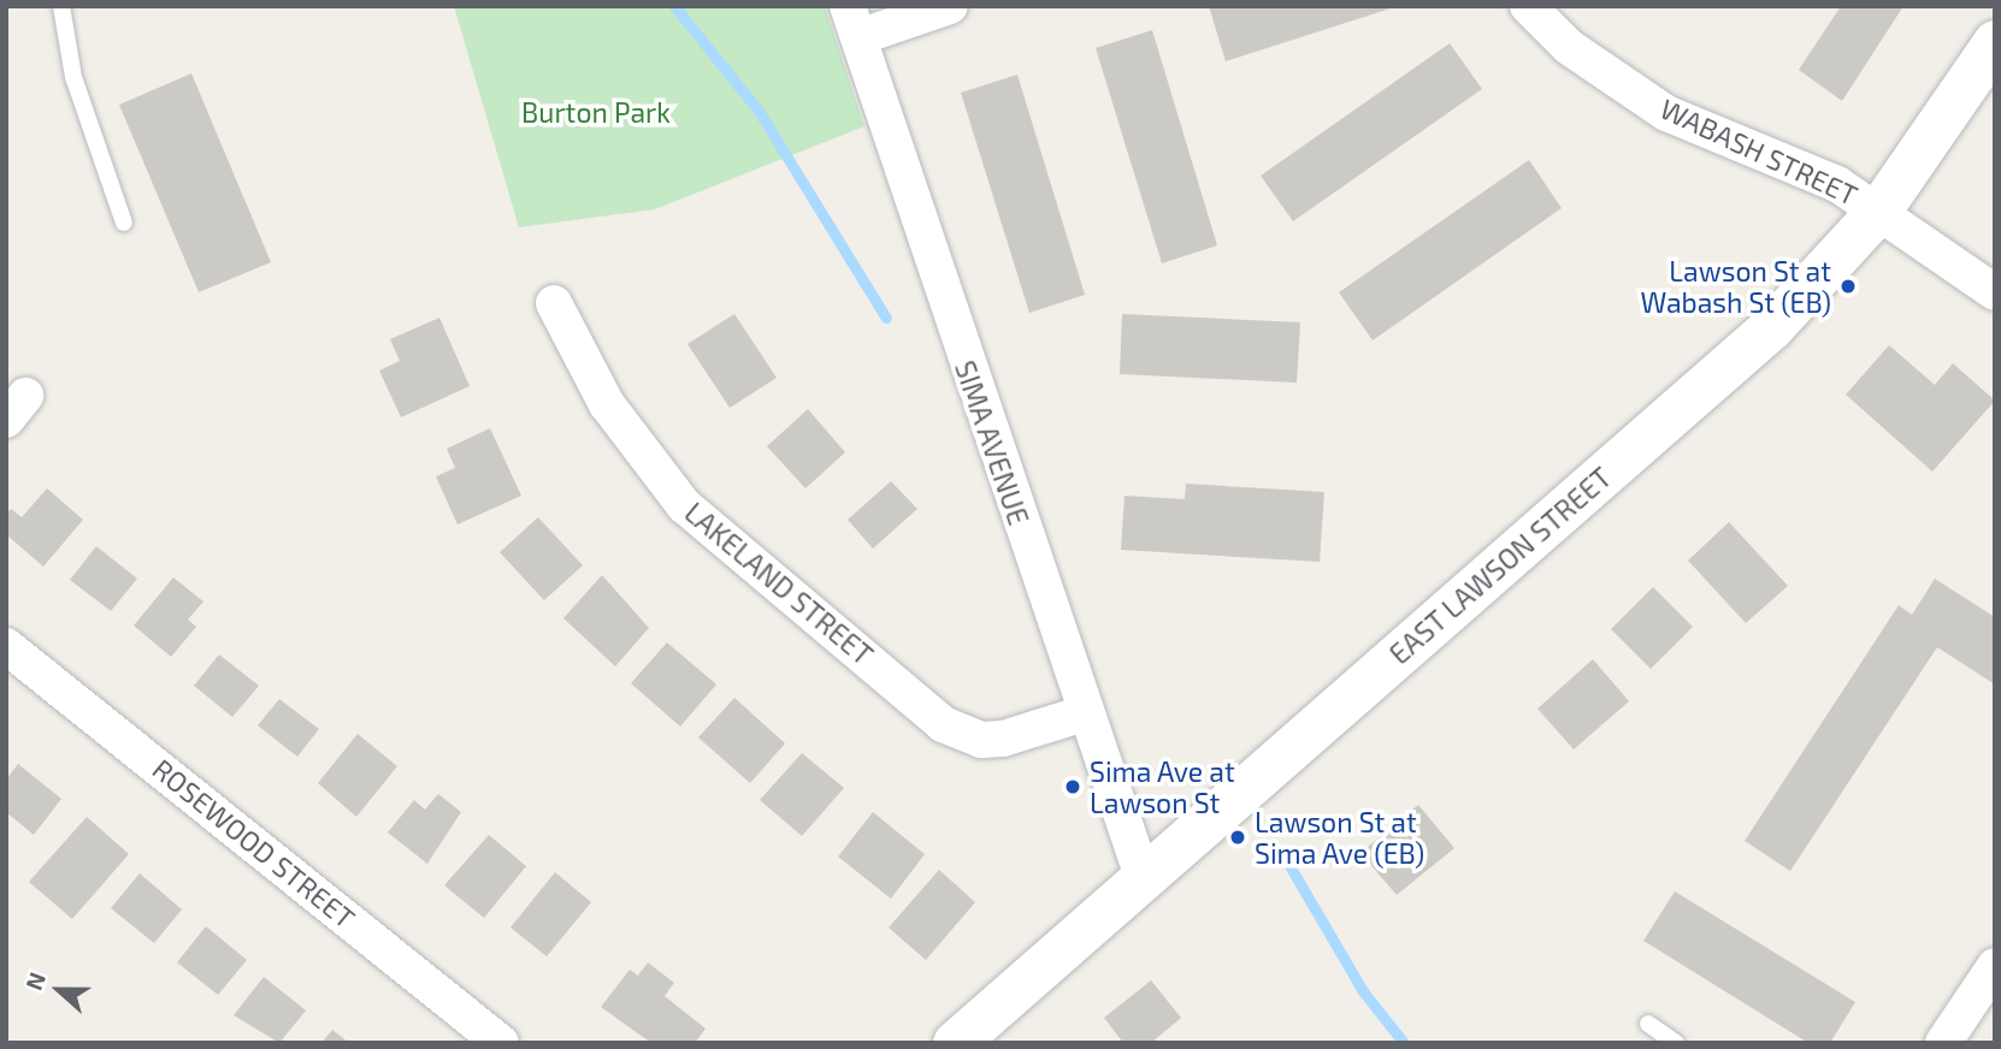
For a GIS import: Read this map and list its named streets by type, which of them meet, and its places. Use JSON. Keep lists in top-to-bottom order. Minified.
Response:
{"streets":{"street":["WABASH STREET","SIMA AVENUE","EAST LAWSON STREET","LAKELAND STREET","ROSEWOOD STREET"]},"crossings":[["WABASH STREET","EAST LAWSON STREET"],["SIMA AVENUE","EAST LAWSON STREET"],["SIMA AVENUE","LAKELAND STREET"]],"parks":["Burton Park"],"places":["Lawson St at Wabash St (EB)","Sima Ave at Lawson St","Lawson St at Sima Ave (EB)"],"north":"left"}
